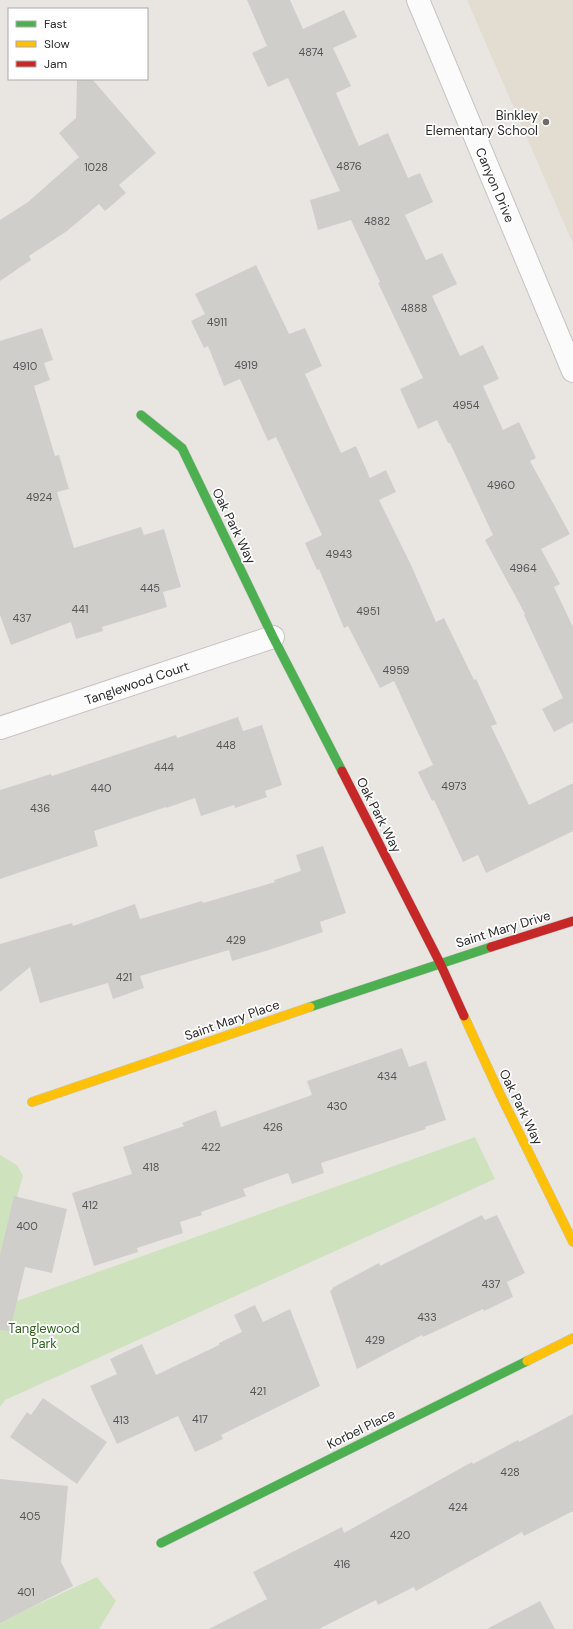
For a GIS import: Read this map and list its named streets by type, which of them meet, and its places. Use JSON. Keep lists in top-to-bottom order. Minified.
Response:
{"streets":{"street":["Canyon Drive","Oak Park Way","Tanglewood Court","Saint Mary Drive","Saint Mary Place","Korbel Place"]},"crossings":[["Oak Park Way","Tanglewood Court"],["Oak Park Way","Saint Mary Drive"],["Oak Park Way","Saint Mary Place"],["Saint Mary Drive","Saint Mary Place"]],"parks":["Tanglewood Park"],"places":["Binkley Elementary School"],"house_numbers":["4874","4876","1028","4882","4888","4911","4919","4910","4954","4960","4924","4943","4964","445","441","4951","437","4959","448","444","4973","440","436","429","421","434","430","426","422","418","412","400","437","433","429","421","417","413","428","424","405","420","416","401"],"legend":["Fast","Slow","Jam"]}
